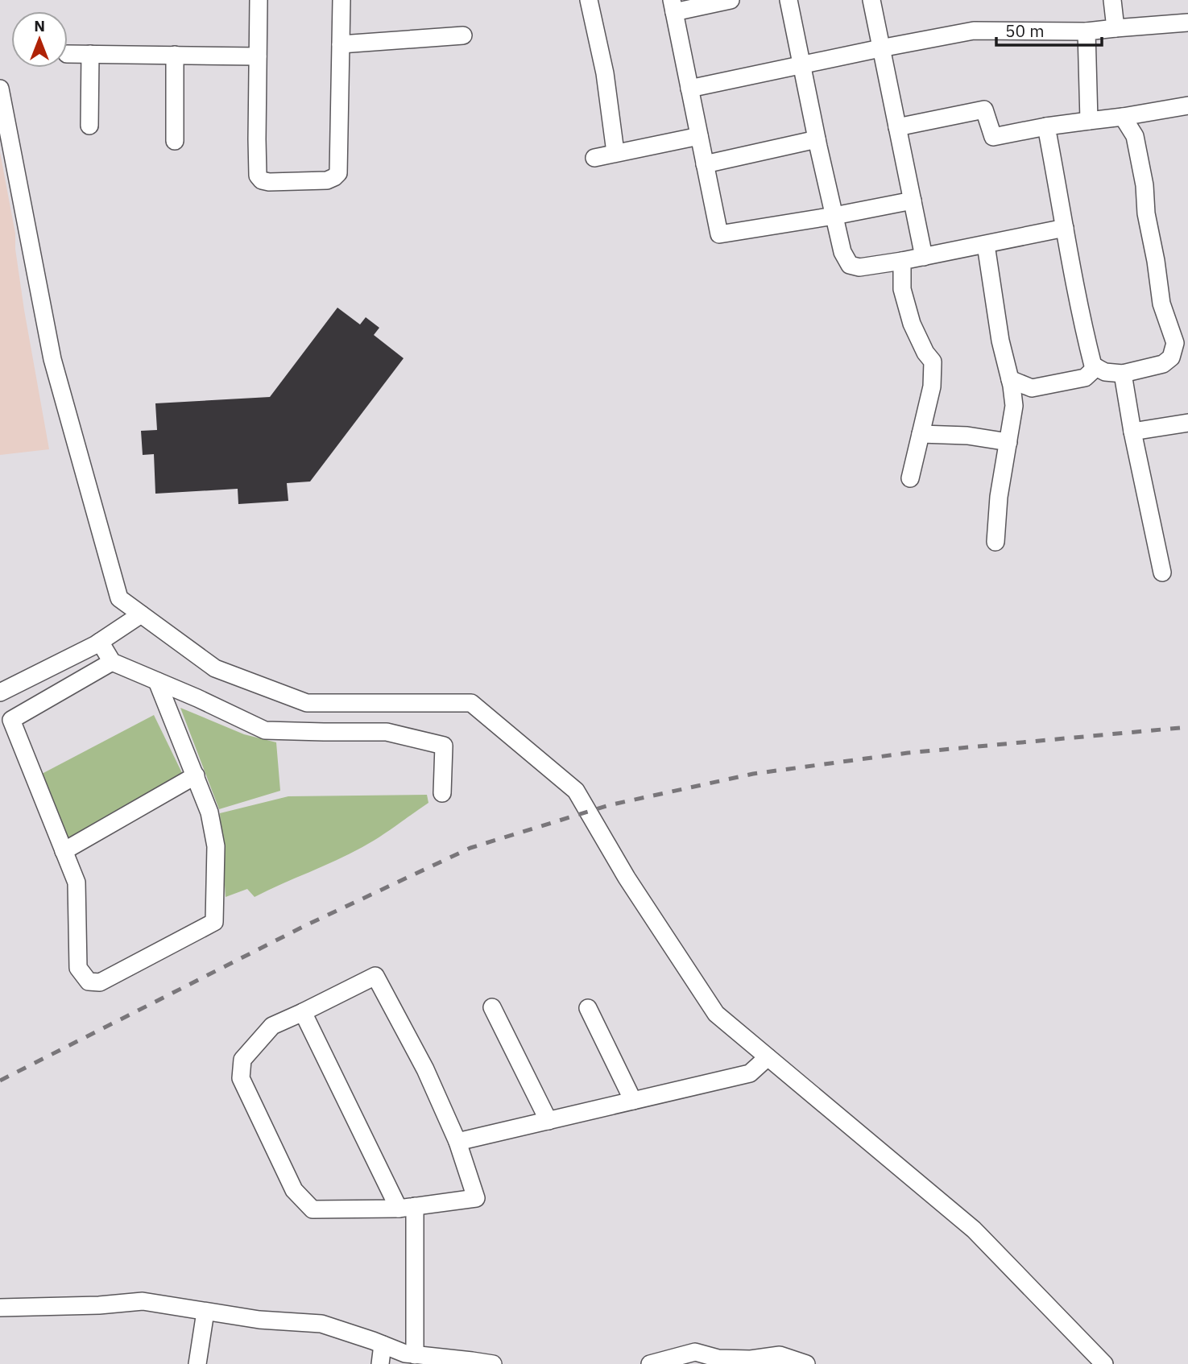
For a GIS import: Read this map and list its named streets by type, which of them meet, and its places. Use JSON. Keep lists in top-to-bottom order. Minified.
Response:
{"scale_bar":"50 m","north":"top"}
